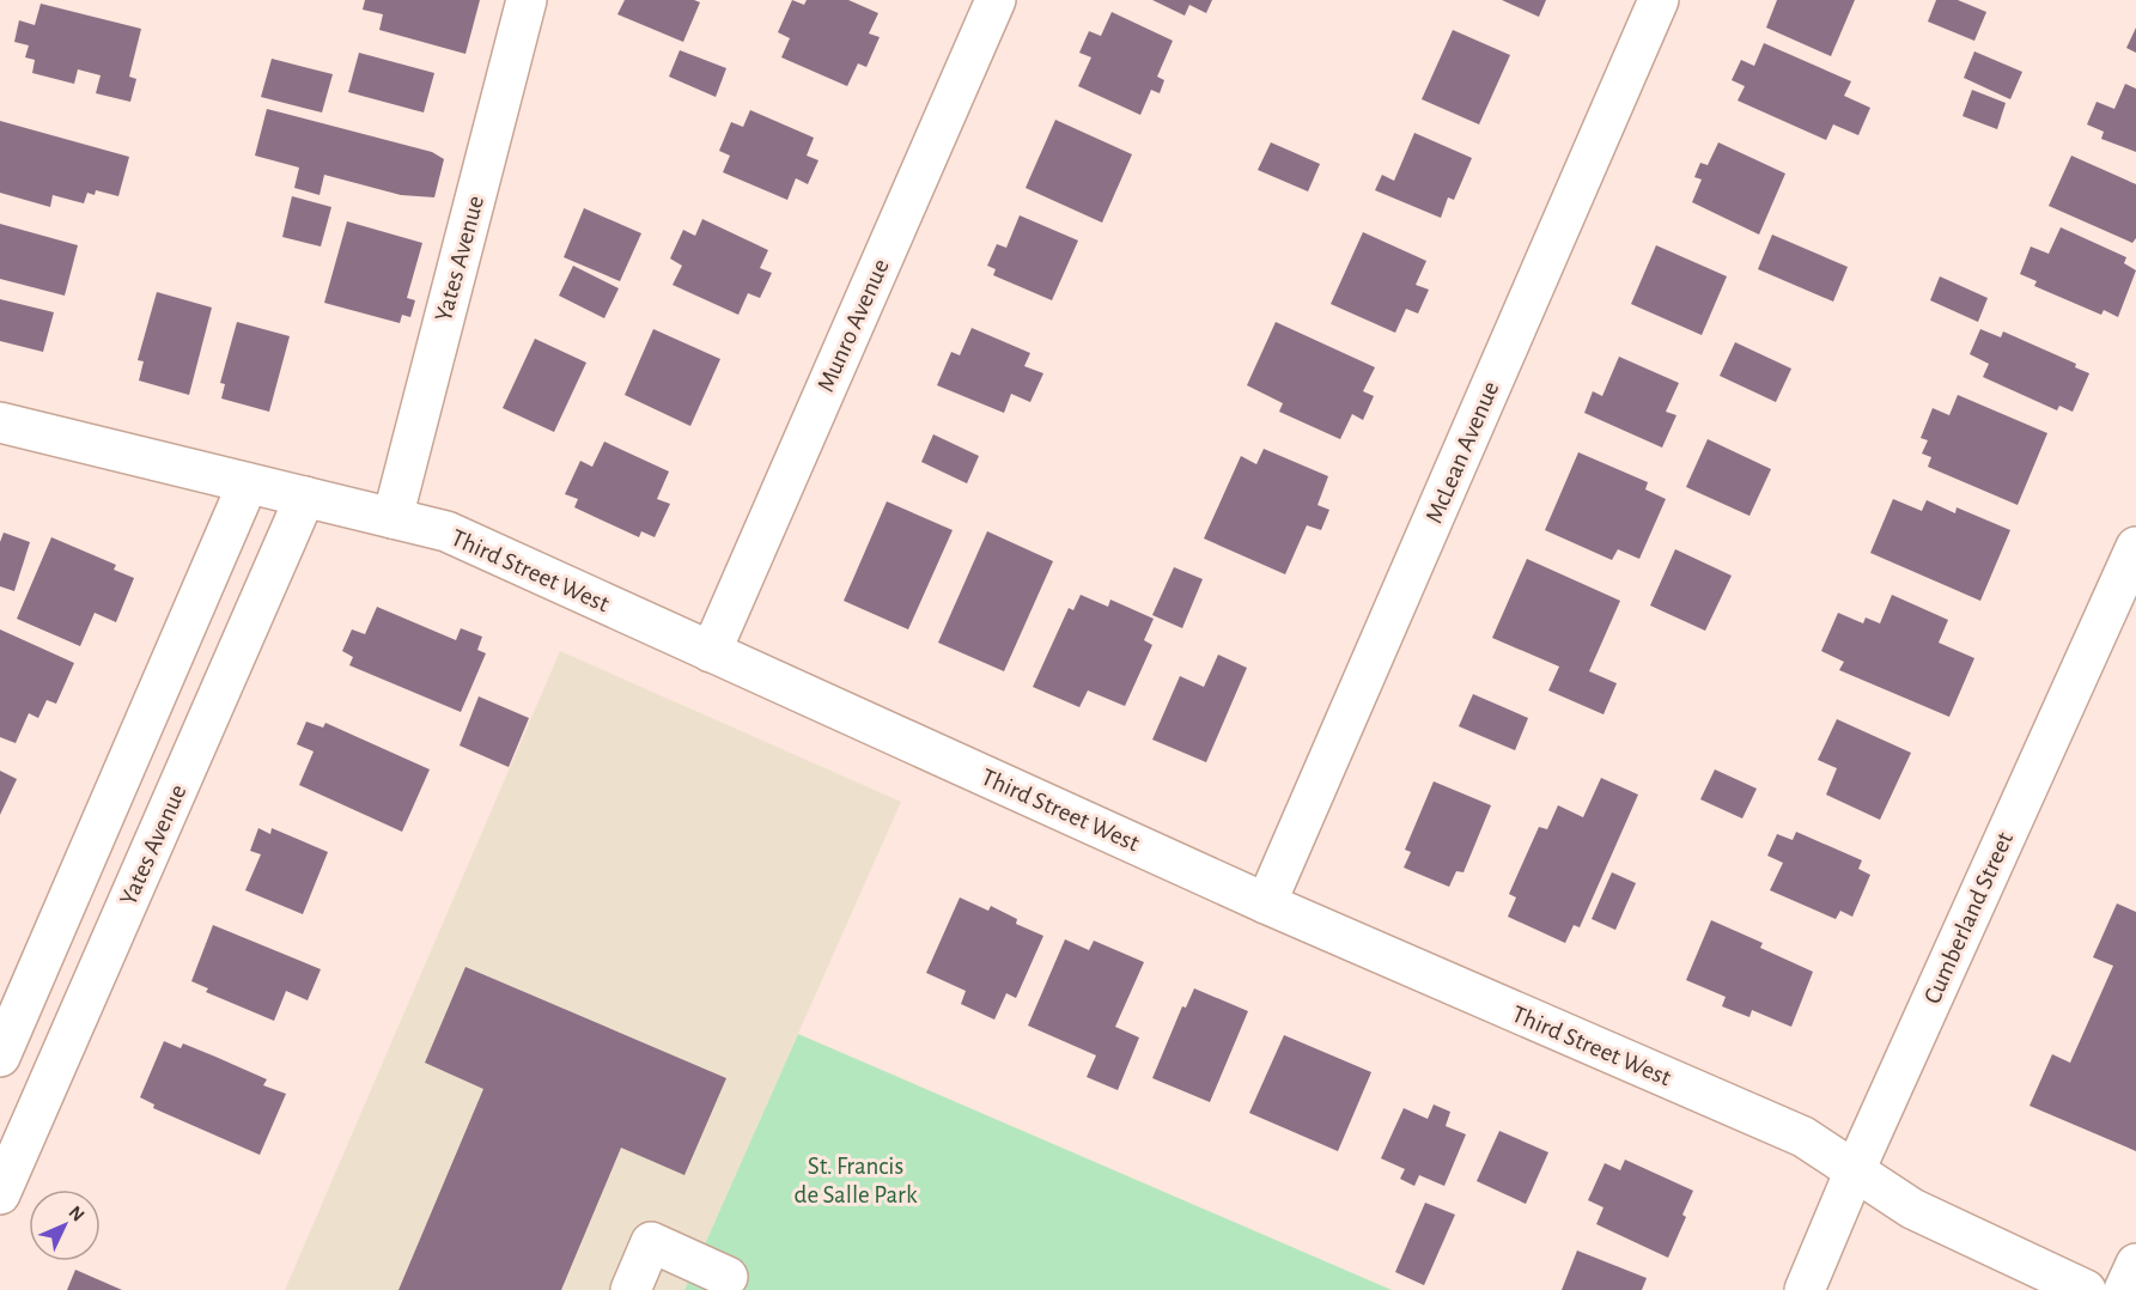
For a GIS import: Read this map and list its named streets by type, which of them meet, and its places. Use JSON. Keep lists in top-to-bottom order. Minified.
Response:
{"streets":{"street":["Yates Avenue","Munro Avenue","McLean Avenue","Third Street West","Cumberland Street"]},"crossings":[["Yates Avenue","Third Street West"],["Munro Avenue","Third Street West"],["McLean Avenue","Third Street West"],["Third Street West","Cumberland Street"]],"parks":["St. Francis de Salle Park"],"north":"top right"}
